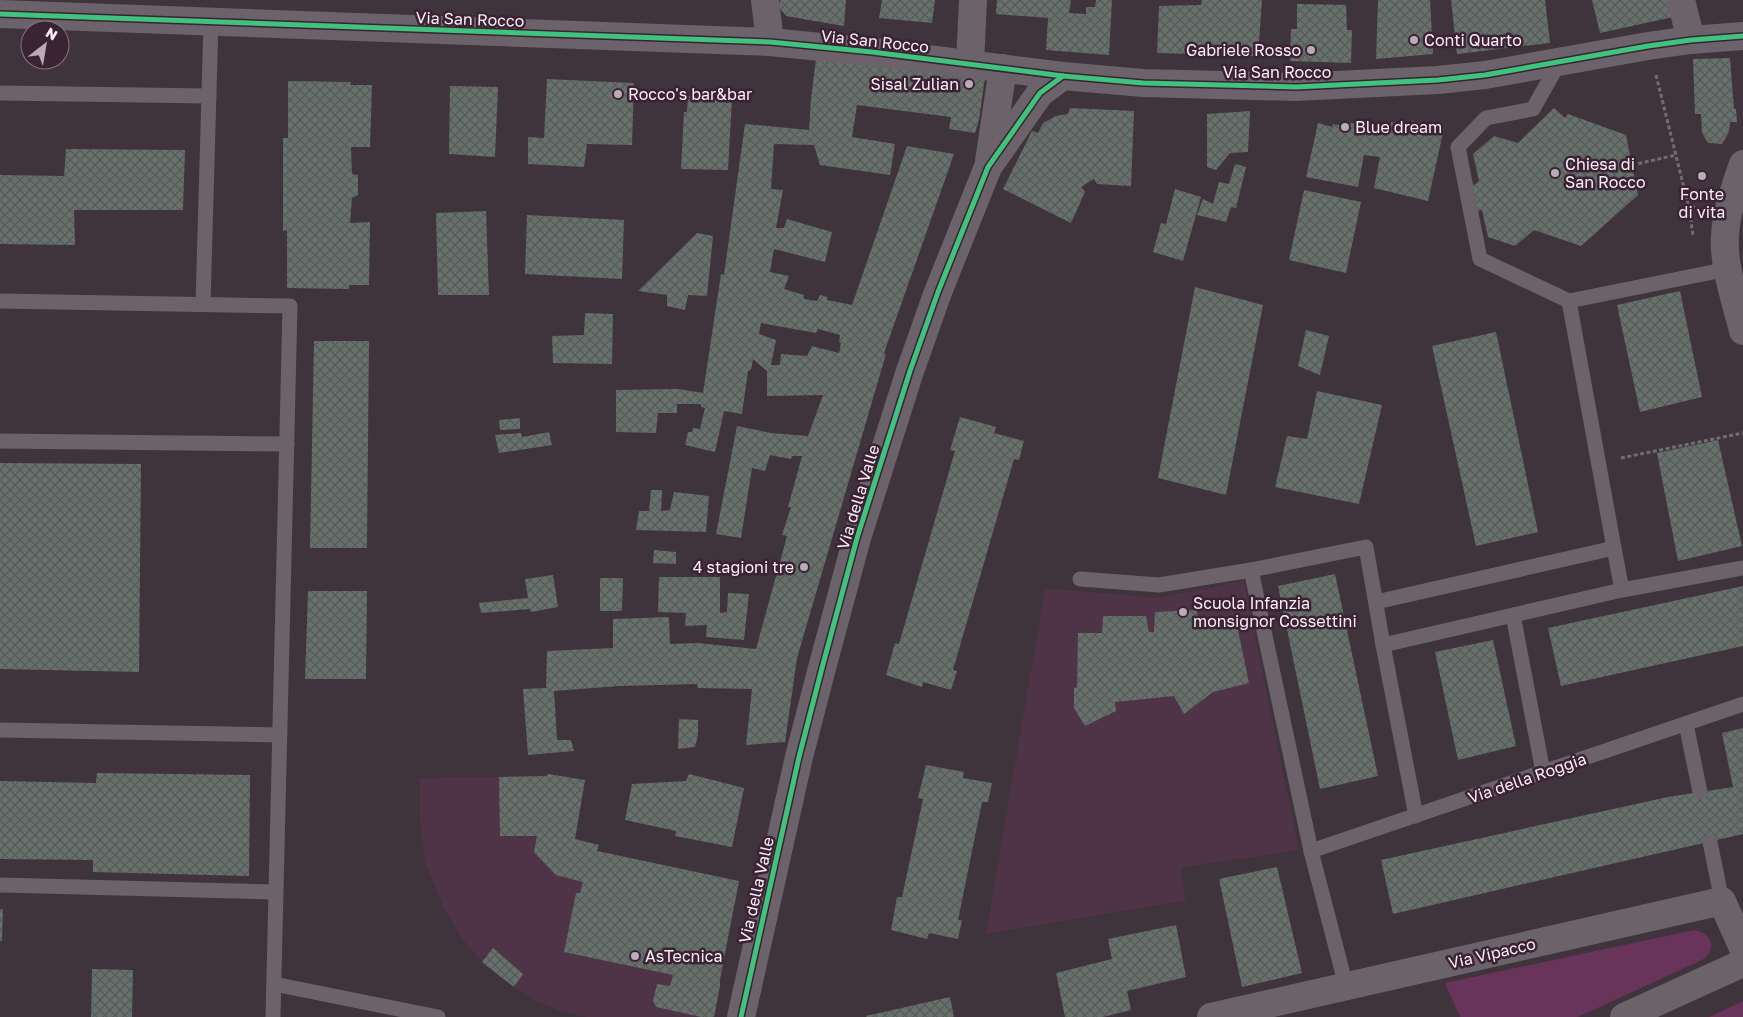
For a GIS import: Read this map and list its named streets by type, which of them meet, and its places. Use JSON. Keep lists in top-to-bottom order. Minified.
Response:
{"streets":{"street":["Via San Rocco","Via della Valle","Via Vipacco"],"lane":["Via della Roggia"]},"crossings":[["Via San Rocco","Via della Valle"]],"places":["Conti Quarto","Gabriele Rosso","Sisal Zulian","Rocco's bar&bar","Blue dream","Chiesa di San Rocco","Fonte di vita","4 stagioni tre","Scuola Infanzia monsignor Cossettini","AsTecnica"],"north":"top right"}
